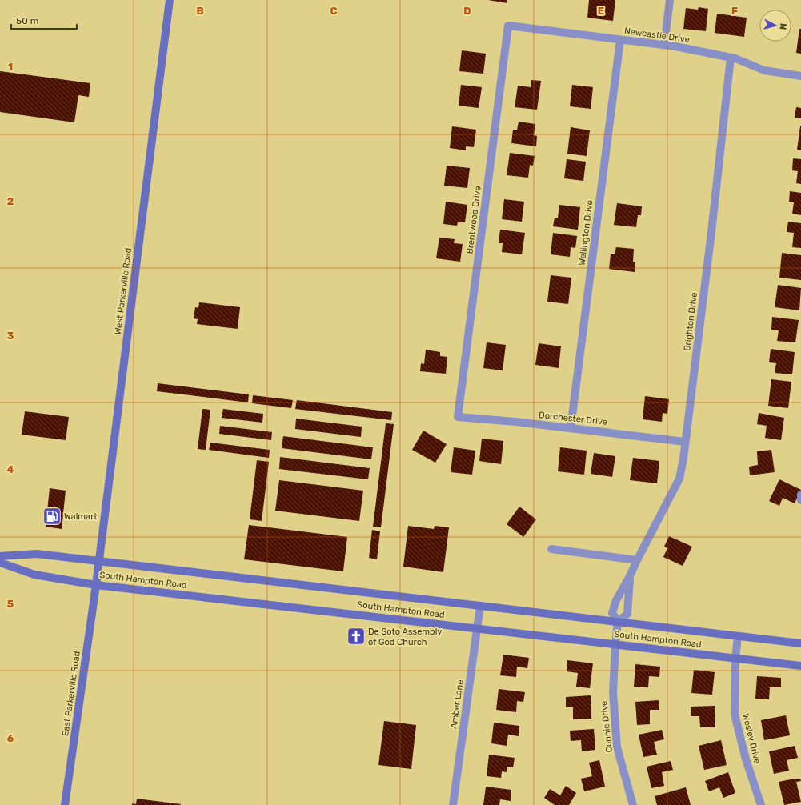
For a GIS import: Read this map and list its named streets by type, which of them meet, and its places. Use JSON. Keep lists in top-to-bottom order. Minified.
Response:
{"streets":{"main road":["West Parkerville Road","South Hampton Road","East Parkerville Road"],"street":["Newcastle Drive","Brentwood Drive","Wellington Drive","Brighton Drive","Dorchester Drive","Amber Lane","Connie Drive","Wesley Drive"]},"crossings":[["Newcastle Drive","Brentwood Drive"],["Newcastle Drive","Wellington Drive"],["Newcastle Drive","Brighton Drive"],["Brentwood Drive","Dorchester Drive"],["Wellington Drive","Dorchester Drive"],["West Parkerville Road","South Hampton Road"],["West Parkerville Road","East Parkerville Road"],["Brighton Drive","Dorchester Drive"],["Brighton Drive","South Hampton Road"],["Brighton Drive","Connie Drive"],["South Hampton Road","East Parkerville Road"],["South Hampton Road","Amber Lane"],["South Hampton Road","Connie Drive"],["South Hampton Road","Wesley Drive"]],"places":{"fuel station":["Walmart"],"church":["De Soto Assembly of God Church"]},"scale_bar":"50 m","north":"right","grid":{"columns":["B","C","D","E","F"],"rows":["1","2","3","4","5","6"]}}
